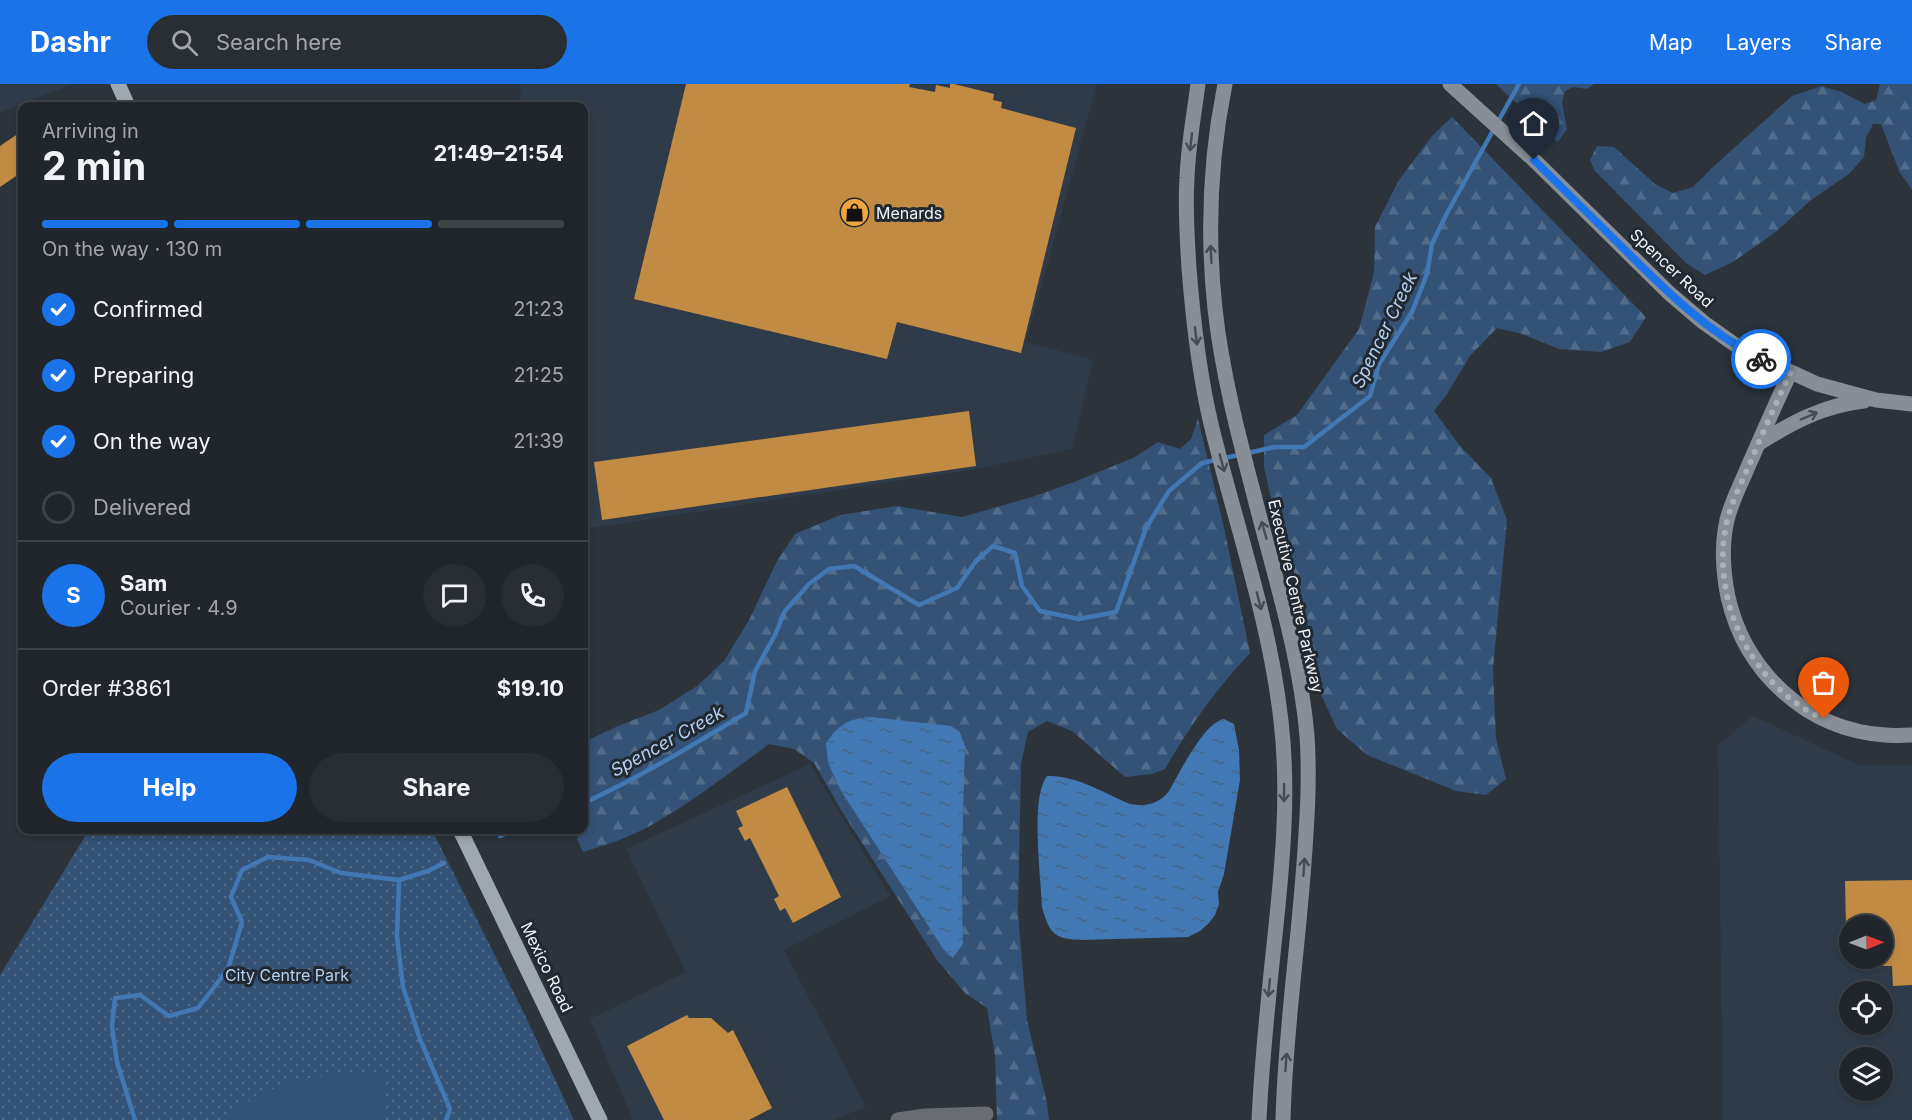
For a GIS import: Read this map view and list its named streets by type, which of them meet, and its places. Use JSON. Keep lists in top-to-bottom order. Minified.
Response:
{"streets":{"main road":["Mexico Road"],"street":["Spencer Road","Executive Centre Parkway"]},"water":["Spencer Creek"],"parks":["City Centre Park"],"places":{"shop":["Menards"]},"north":"right","page":{"header":"Dashr","search":"Search here","nav":["Map","Layers","Share"],"heading":["2 min","Arriving in","21:49–21:54"],"panel":["Sam","Courier · 4.9","Order #3861","$19.10"],"bar":"On the way · 130 m","list":[["Confirmed","21:23"],["Preparing","21:25"],["On the way","21:39"],"Delivered"],"round":"S","buttons":["Help","Share"]}}
